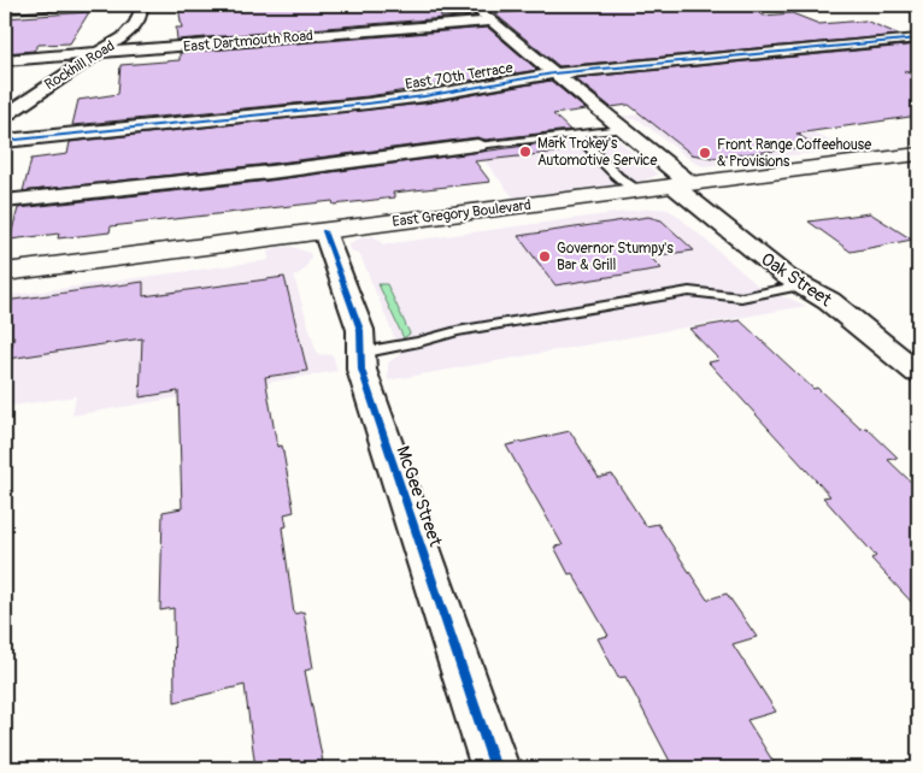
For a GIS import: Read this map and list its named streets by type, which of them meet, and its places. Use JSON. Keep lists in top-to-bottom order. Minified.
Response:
{"streets":{"main road":["East Gregory Boulevard"],"street":["East Dartmouth Road","Rockhill Road","East 70th Terrace","Oak Street","McGee Street"]},"crossings":[["East Dartmouth Road","Rockhill Road"],["East Dartmouth Road","Oak Street"],["East 70th Terrace","Oak Street"],["East Gregory Boulevard","Oak Street"],["East Gregory Boulevard","McGee Street"]],"places":["Mark Trokey's Automotive Service","Front Range Coffeehouse & Provisions","Governor Stumpy's Bar & Grill"]}
